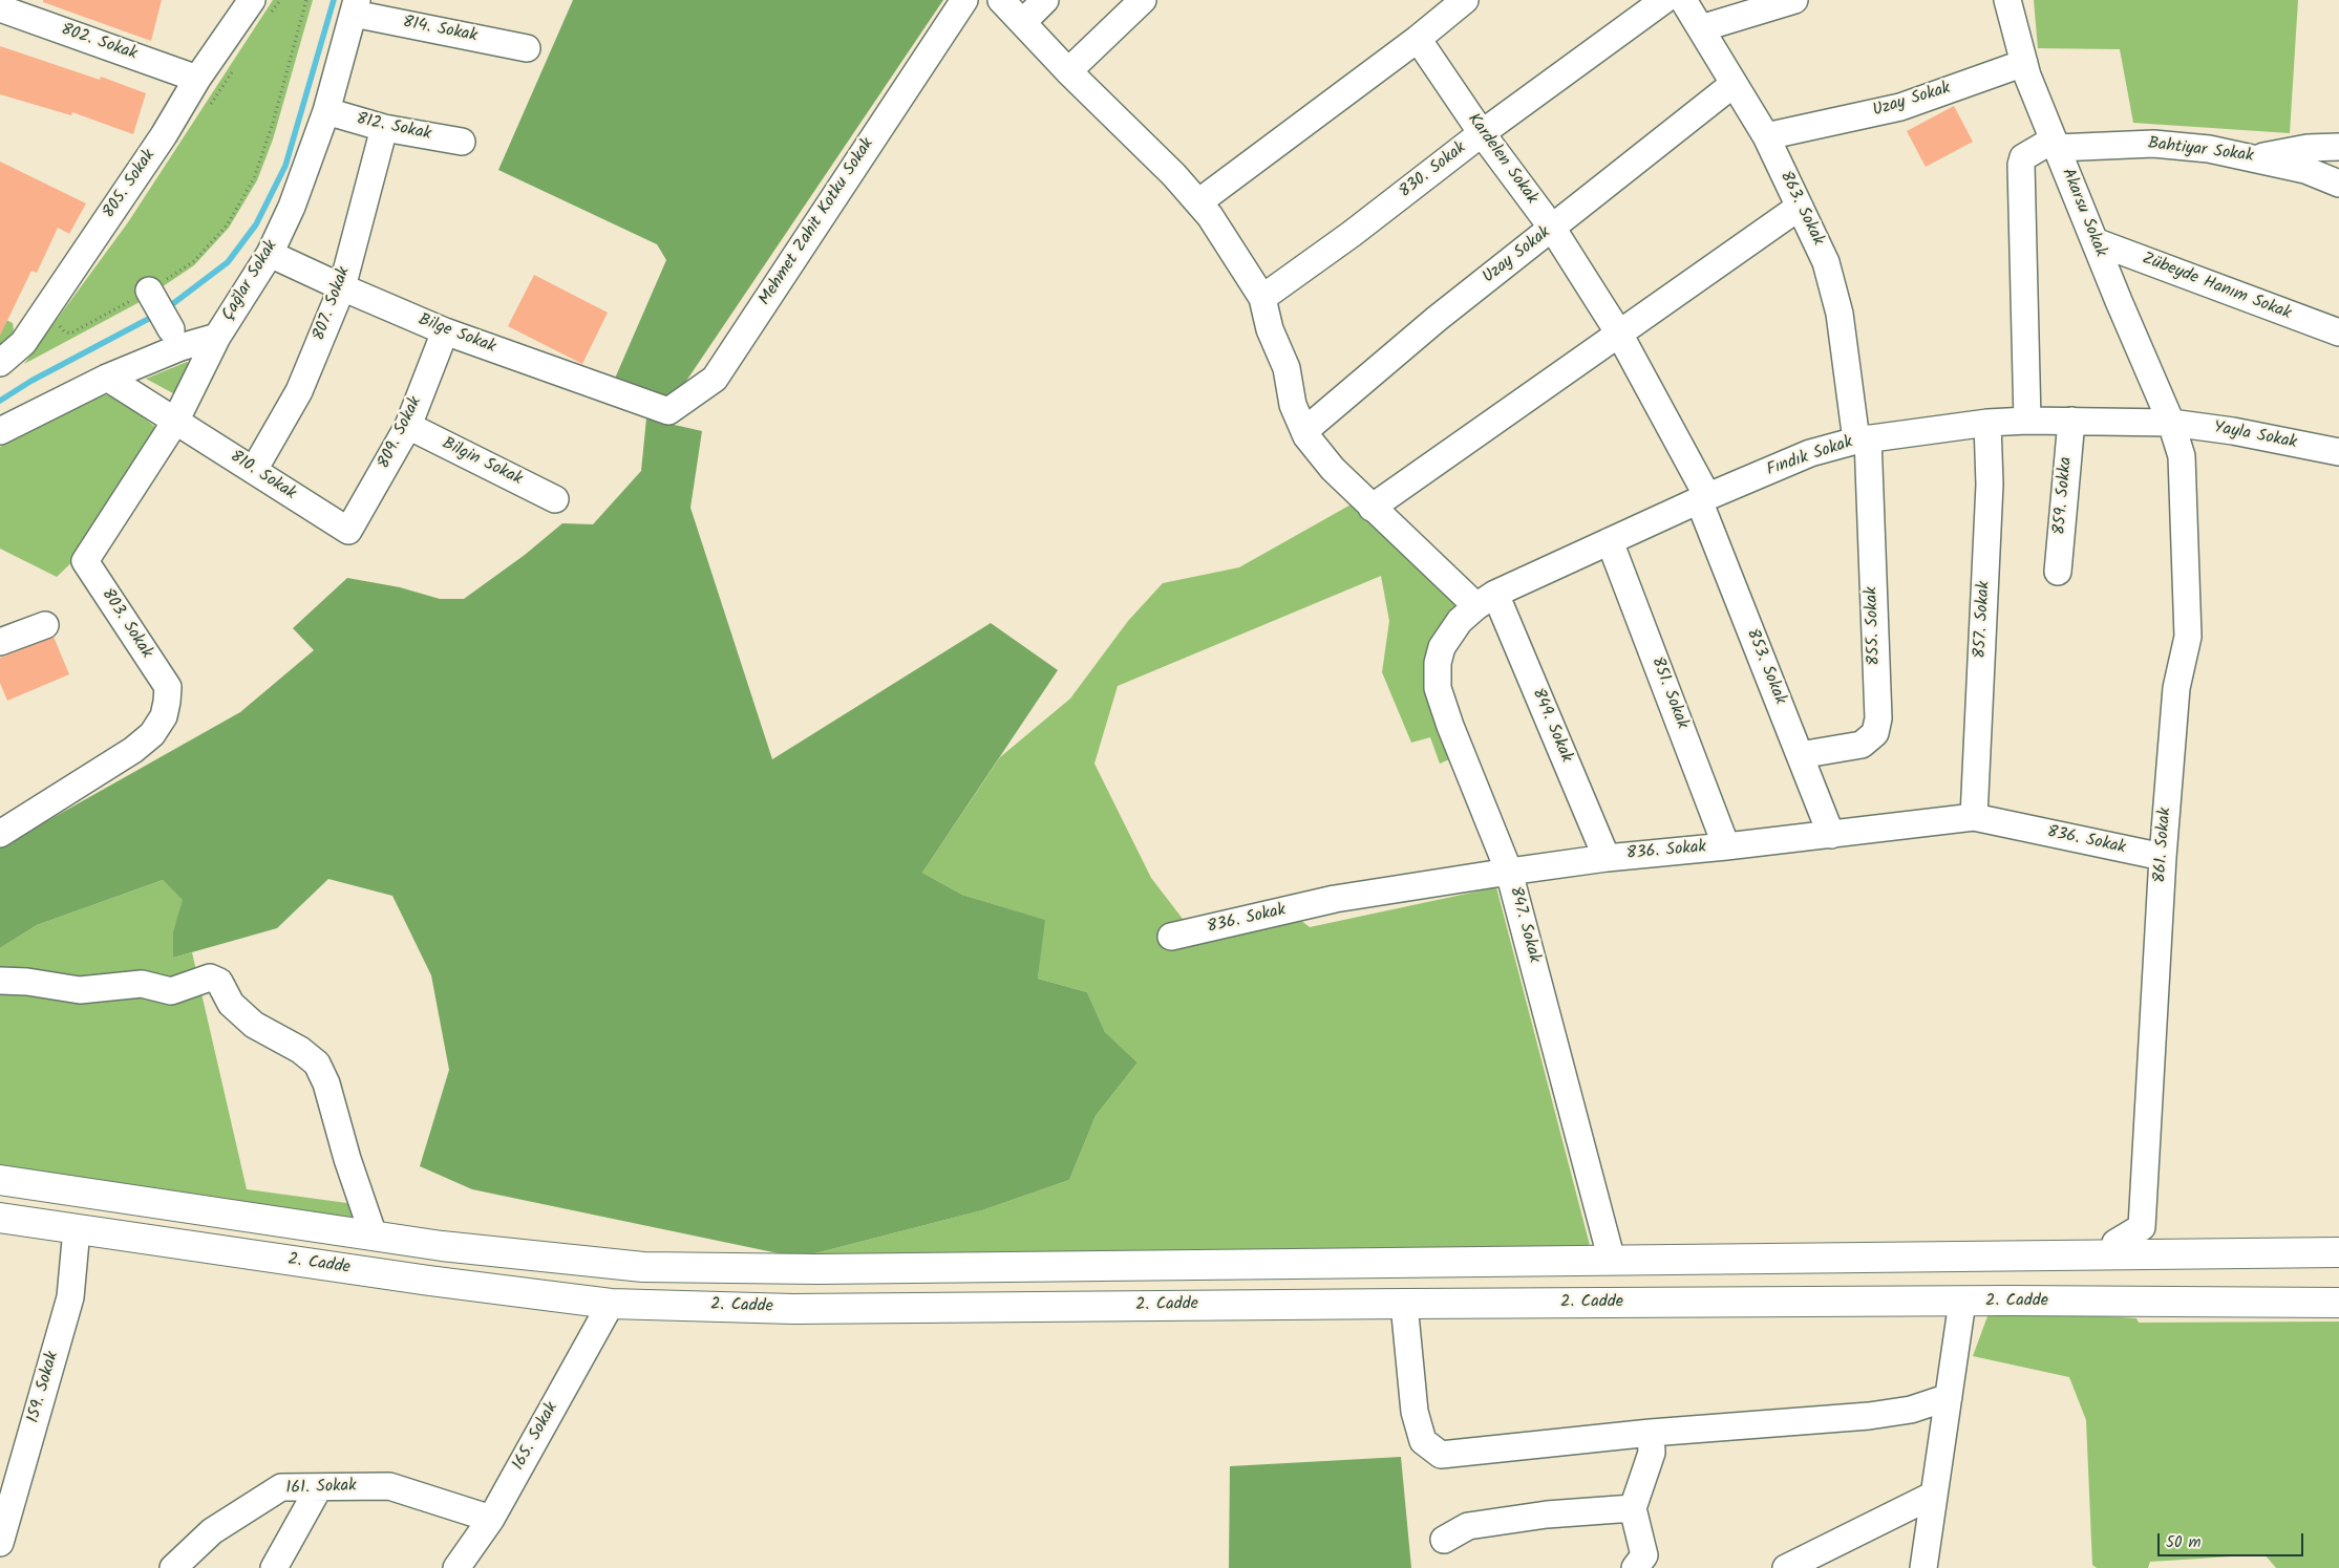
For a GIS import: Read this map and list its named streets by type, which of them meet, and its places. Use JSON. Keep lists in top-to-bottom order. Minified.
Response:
{"streets":{"main road":["2. Cadde"],"street":["814. Sokak","802. Sokak","Uzay Sokak","812. Sokak","Bahtiyar Sokak","Kardelen Sokak","830. Sokak","805. Sokak","863. Sokak","Akarsu Sokak","Mehmet Zahit Kotku Sokak","Çağlar Sokak","Zübeyde Hanım Sokak","807. Sokak","Bilge Sokak","809. Sokak","Yayla Sokak","Fındık Sokak","Bilgin Sokak","810. Sokak","859. Sokka","857. Sokak","803. Sokak","855. Sokak","853. Sokak","851. Sokak","849. Sokak","836. Sokak","861. Sokak","847. Sokak","159. Sokak","165. Sokak","161. Sokak"]},"crossings":[["814. Sokak","Çağlar Sokak"],["802. Sokak","805. Sokak"],["Uzay Sokak","Kardelen Sokak"],["Uzay Sokak","863. Sokak"],["Uzay Sokak","Akarsu Sokak"],["812. Sokak","Çağlar Sokak"],["812. Sokak","807. Sokak"],["Bahtiyar Sokak","Akarsu Sokak"],["Kardelen Sokak","830. Sokak"],["Kardelen Sokak","Fındık Sokak"],["Kardelen Sokak","853. Sokak"],["863. Sokak","Fındık Sokak"],["863. Sokak","855. Sokak"],["Akarsu Sokak","Zübeyde Hanım Sokak"],["Akarsu Sokak","Yayla Sokak"],["Akarsu Sokak","Fındık Sokak"],["Akarsu Sokak","861. Sokak"],["Mehmet Zahit Kotku Sokak","Bilge Sokak"],["Çağlar Sokak","Bilge Sokak"],["Çağlar Sokak","810. Sokak"],["807. Sokak","Bilge Sokak"],["807. Sokak","810. Sokak"],["Bilge Sokak","809. Sokak"],["809. Sokak","Bilgin Sokak"],["809. Sokak","810. Sokak"],["Yayla Sokak","Fındık Sokak"],["Yayla Sokak","861. Sokak"],["Fındık Sokak","859. Sokka"],["Fındık Sokak","857. Sokak"],["Fındık Sokak","855. Sokak"],["Fındık Sokak","853. Sokak"],["Fındık Sokak","851. Sokak"],["Fındık Sokak","849. Sokak"],["Fındık Sokak","861. Sokak"],["Fındık Sokak","847. Sokak"],["810. Sokak","803. Sokak"],["857. Sokak","836. Sokak"],["855. Sokak","853. Sokak"],["853. Sokak","836. Sokak"],["851. Sokak","836. Sokak"],["849. Sokak","836. Sokak"],["849. Sokak","847. Sokak"],["836. Sokak","861. Sokak"],["836. Sokak","847. Sokak"],["2. Cadde","159. Sokak"],["2. Cadde","165. Sokak"],["165. Sokak","161. Sokak"]],"scale_bar":"50 m"}
